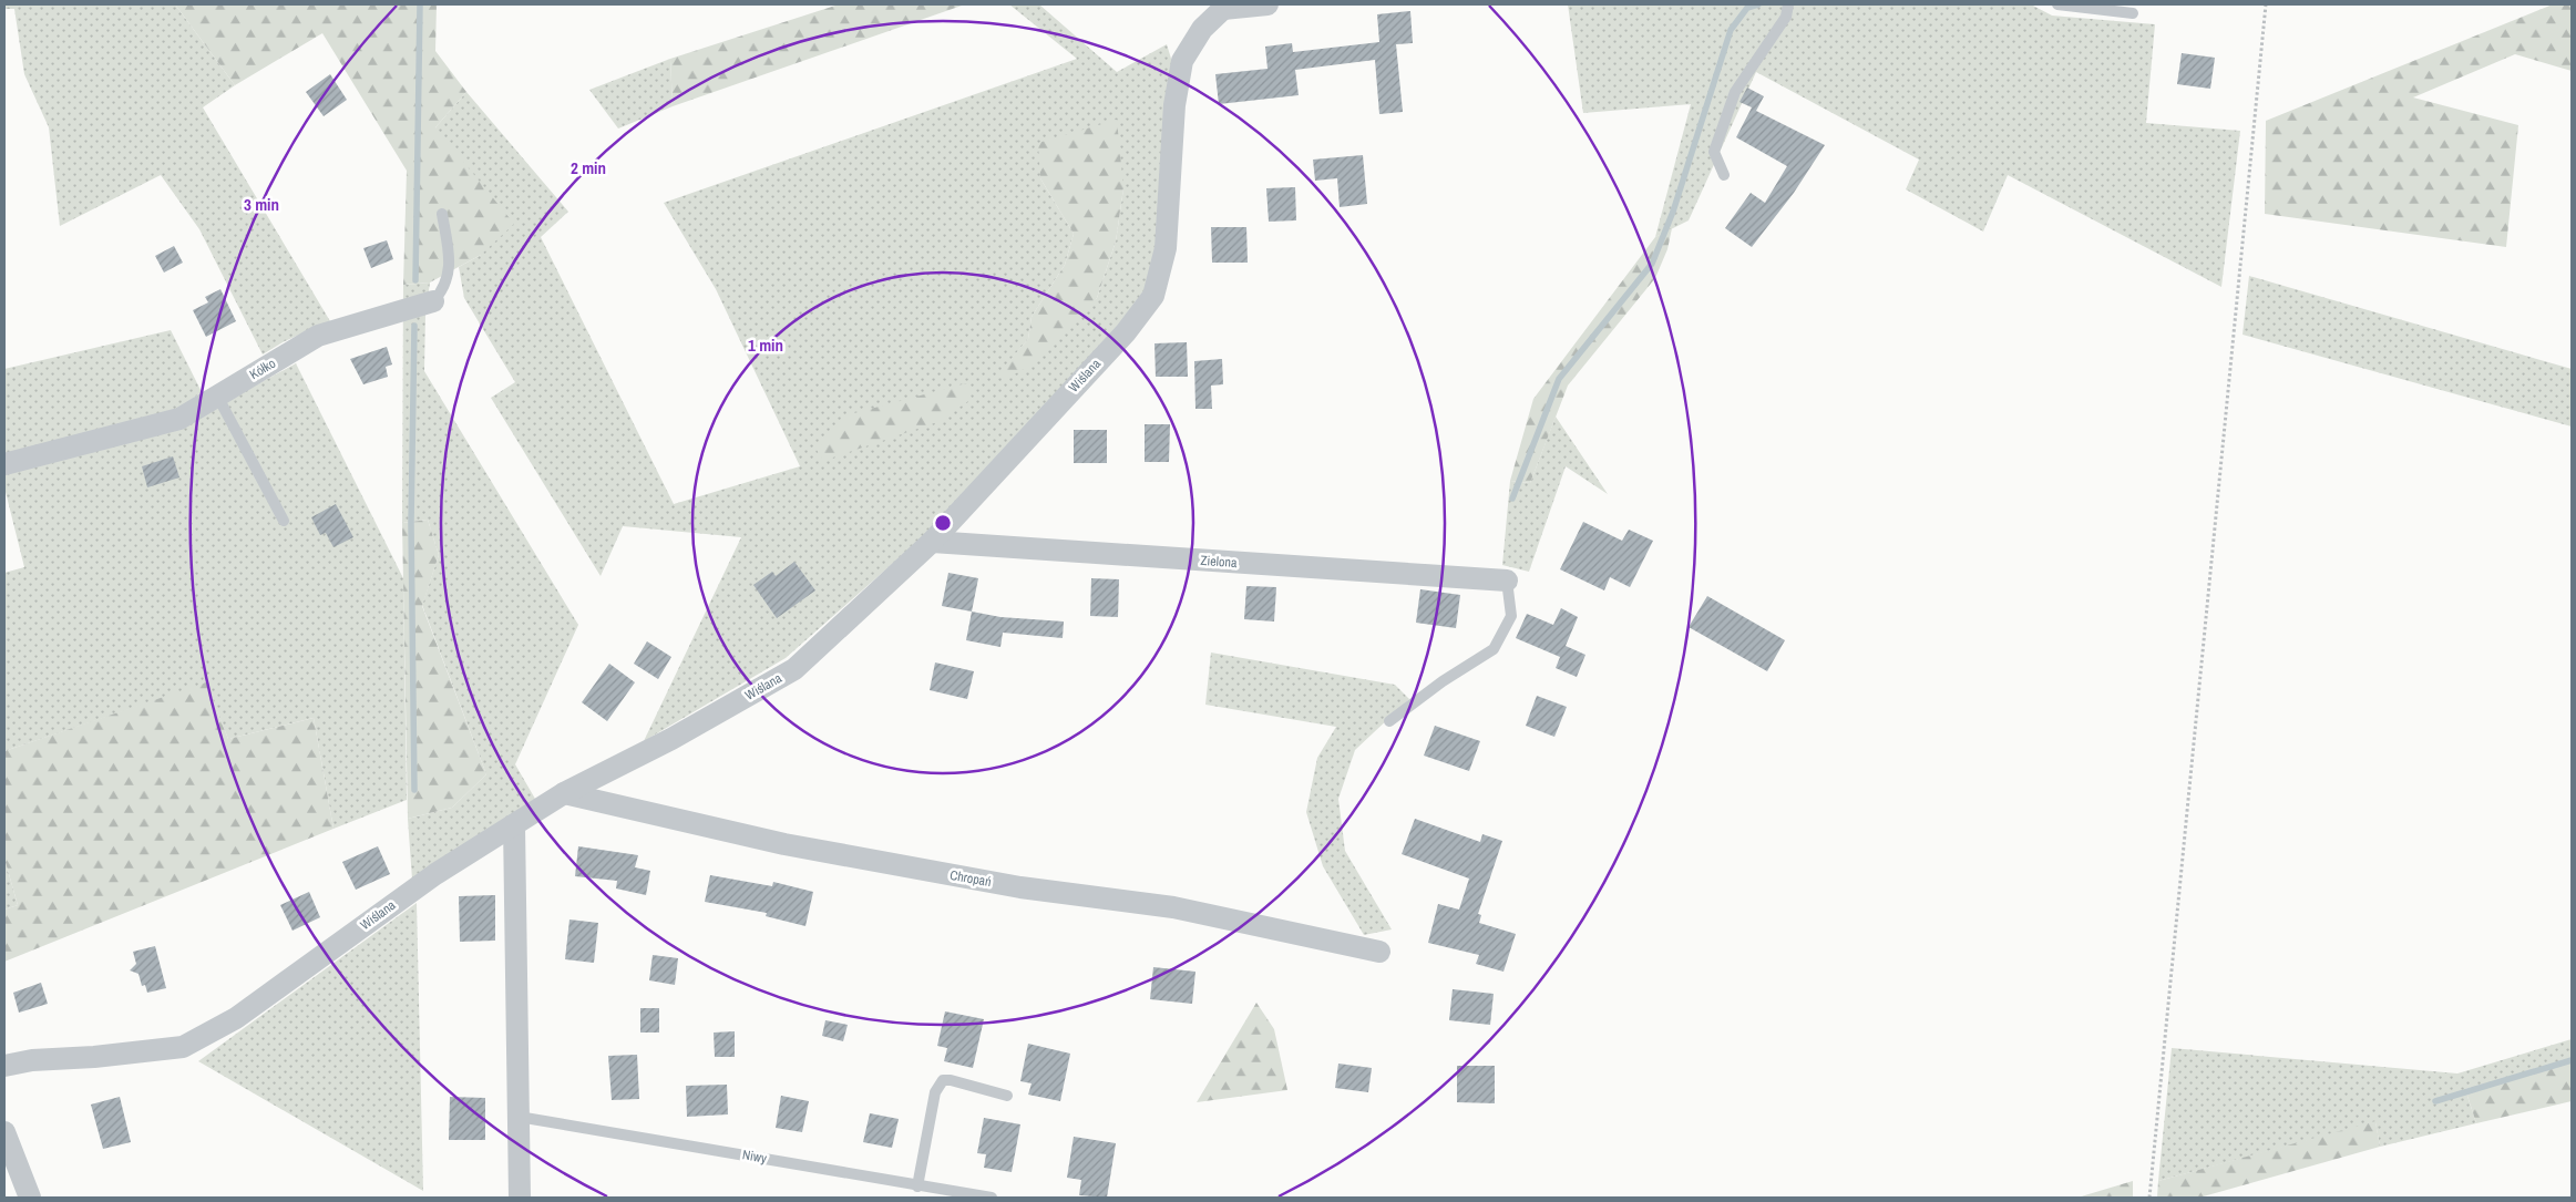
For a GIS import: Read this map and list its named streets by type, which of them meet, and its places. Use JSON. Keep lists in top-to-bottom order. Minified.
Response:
{"streets":{"street":["Kółko","Wiślana","Zielona","Chropań"],"lane":["Niwy"]},"crossings":[["Wiślana","Zielona"],["Wiślana","Chropań"]],"rings":["2 min","3 min","1 min"]}
